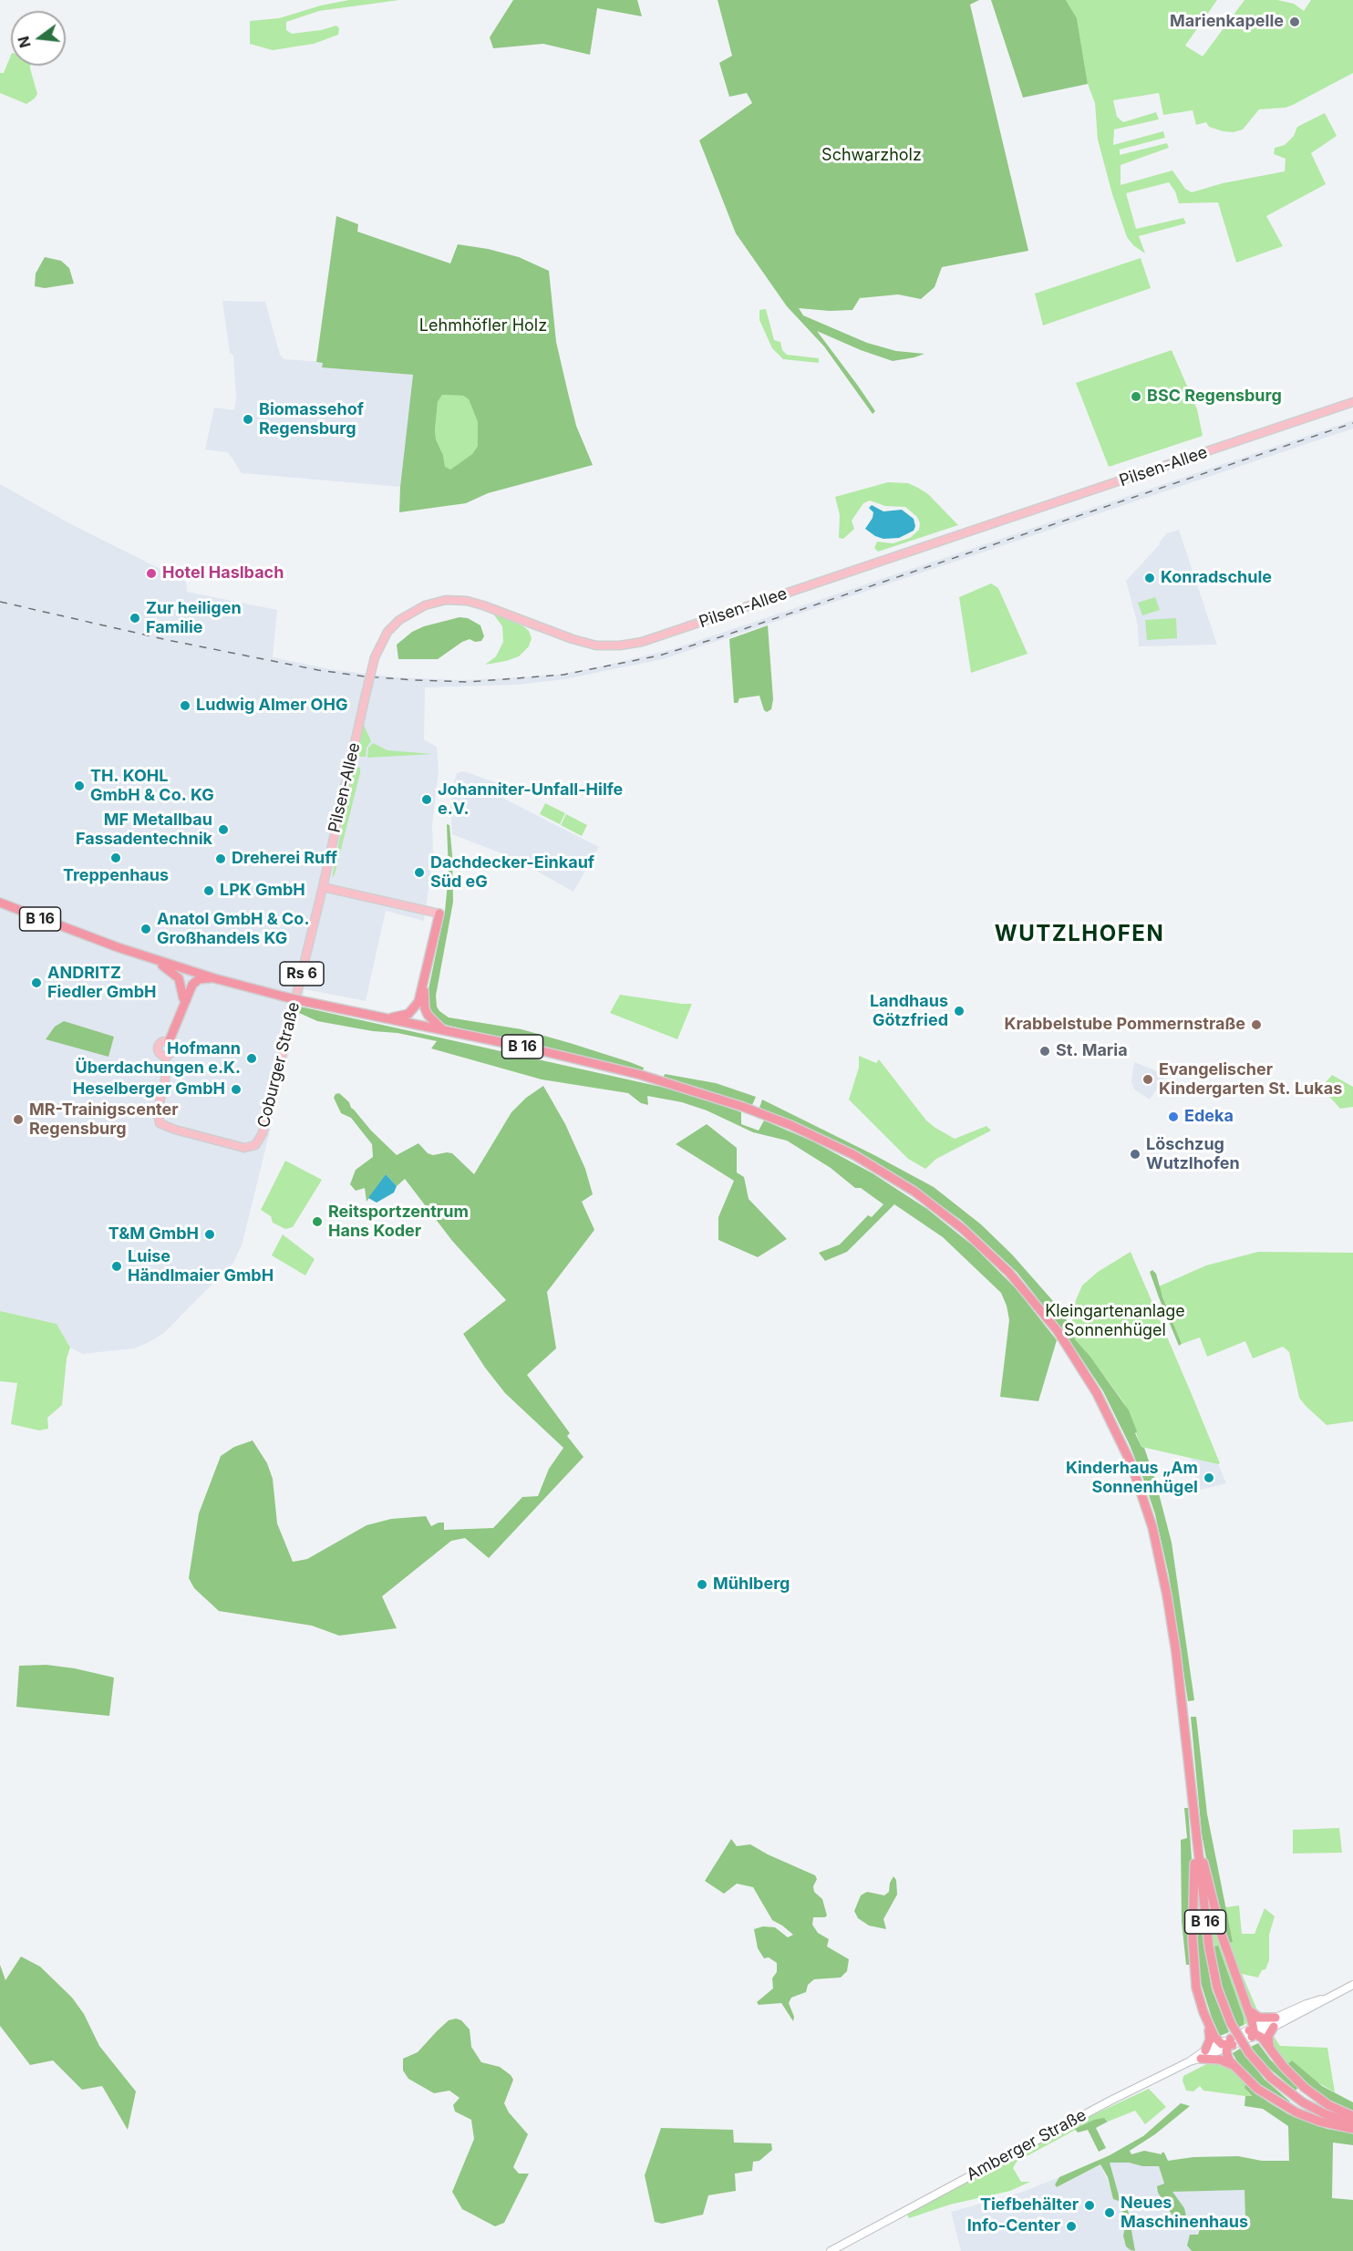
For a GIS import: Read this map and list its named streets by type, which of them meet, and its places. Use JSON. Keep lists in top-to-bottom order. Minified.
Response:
{"streets":{"highway":["B 16"],"main road":["Pilsen-Allee","Rs 6","Coburger Straße","Amberger Straße"]},"crossings":[["Pilsen-Allee","Coburger Straße"],["B 16","Amberger Straße"]],"districts":["WUTZLHOFEN"],"parks":["Schwarzholz","Lehmhöfler Holz","Kleingartenanlage Sonnenhügel"],"places":["Marienkapelle","BSC Regensburg","Biomassehof Regensburg","Hotel Haslbach","Konradschule","Zur heiligen Familie","Ludwig Almer OHG","TH. KOHL GmbH & Co. KG","Johanniter-Unfall-Hilfe e.V.","MF Metallbau Fassadentechnik","Treppenhaus","Dreherei Ruff","Dachdecker-Einkauf Süd eG","LPK GmbH","Anatol GmbH & Co. Großhandels KG","ANDRITZ Fiedler GmbH","Landhaus Götzfried","Krabbelstube Pommernstraße","St. Maria","Hofmann Überdachungen e.K.","Evangelischer Kindergarten St. Lukas","Heselberger GmbH","Edeka","MR-Trainigscenter Regensburg","Löschzug Wutzlhofen","Reitsportzentrum Hans Koder","T&M GmbH","Luise Händlmaier GmbH","Kinderhaus „Am Sonnenhügel","Mühlberg","Tiefbehälter","Neues Maschinenhaus","Info-Center"],"north":"left"}
